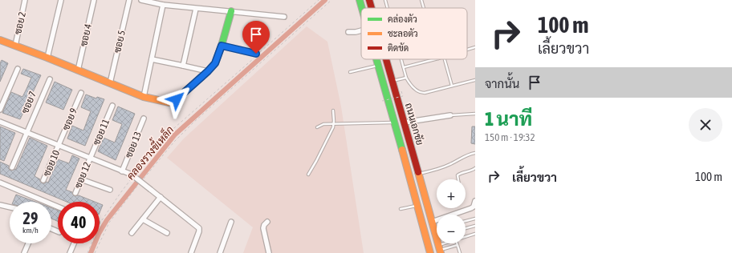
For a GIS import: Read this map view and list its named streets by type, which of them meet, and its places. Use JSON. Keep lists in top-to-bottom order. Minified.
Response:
{"streets":{"main road":["ถนนเอกชัย"],"street":["ซอย 2","ซอย 4","ซอย 5","ซอย 7","ซอย 9","ซอย 11","ซอย 13","ซอย 10","ซอย 12"]},"crossings":[["ซอย 9","ซอย 10"],["ซอย 11","ซอย 12"]],"water":["คลองรางขี้เหล็ก"],"legend":["คล่องตัว","ชะลอตัว","ติดขัด"],"page":{"turn":["100 m","เลี้ยวขวา"],"then":"จากนั้น","heading":["1 นาที","150 m · 19:32"],"list":[{"name":"เลี้ยวขวา","value":"100 m"}],"map_buttons":["+","−"],"speed":"29 km/h","limit":"40"}}
